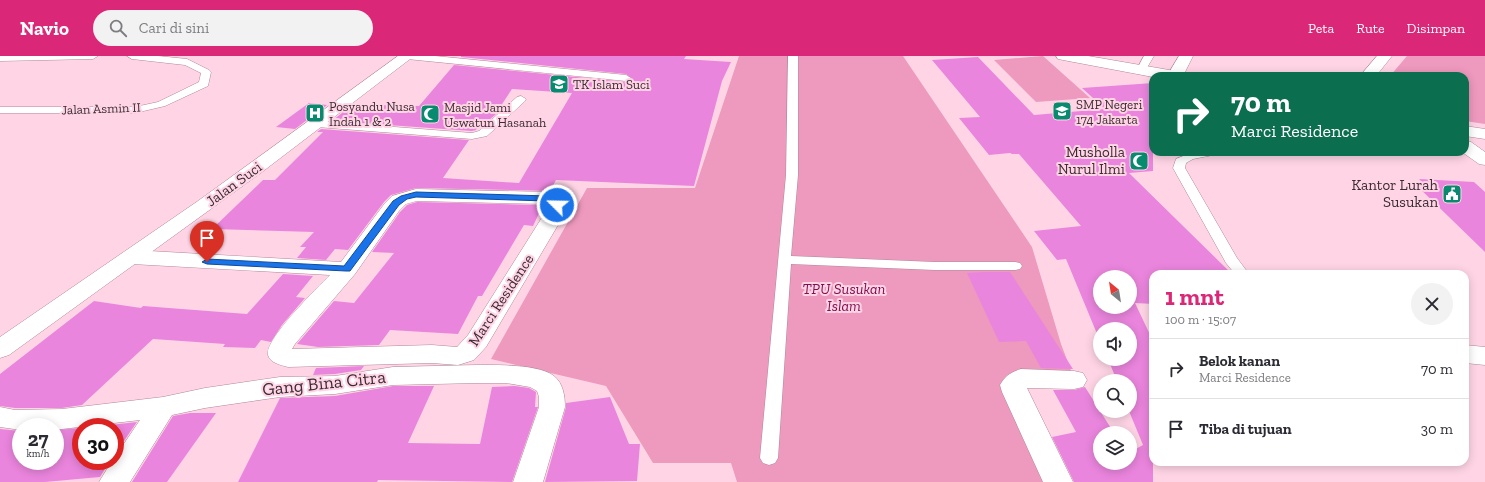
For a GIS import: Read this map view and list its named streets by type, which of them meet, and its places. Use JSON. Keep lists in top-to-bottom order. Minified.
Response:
{"streets":{"street":["Jalan Suci","Marci Residence","Gang Bina Citra"],"lane":["Jalan Asmin II"]},"parks":["TPU Susukan Islam"],"places":{"school or university":["TK Islam Suci","SMP Negeri 174 Jakarta"],"hospital":["Posyandu Nusa Indah 1 & 2"],"mosque":["Masjid Jami Uswatun Hasanah","Musholla Nurul Ilmi"],"public building":["Kantor Lurah Susukan"]},"north":"top left","page":{"header":"Navio","search":"Cari di sini","nav":["Peta","Rute","Disimpan"],"turn":["70 m","Marci Residence"],"heading":["1 mnt","100 m · 15:07"],"list":[{"name":"Belok kanan","note":"Marci Residence","value":"70 m"},{"name":"Tiba di tujuan","value":"30 m"}],"speed":"27 km/h","limit":"30"}}
